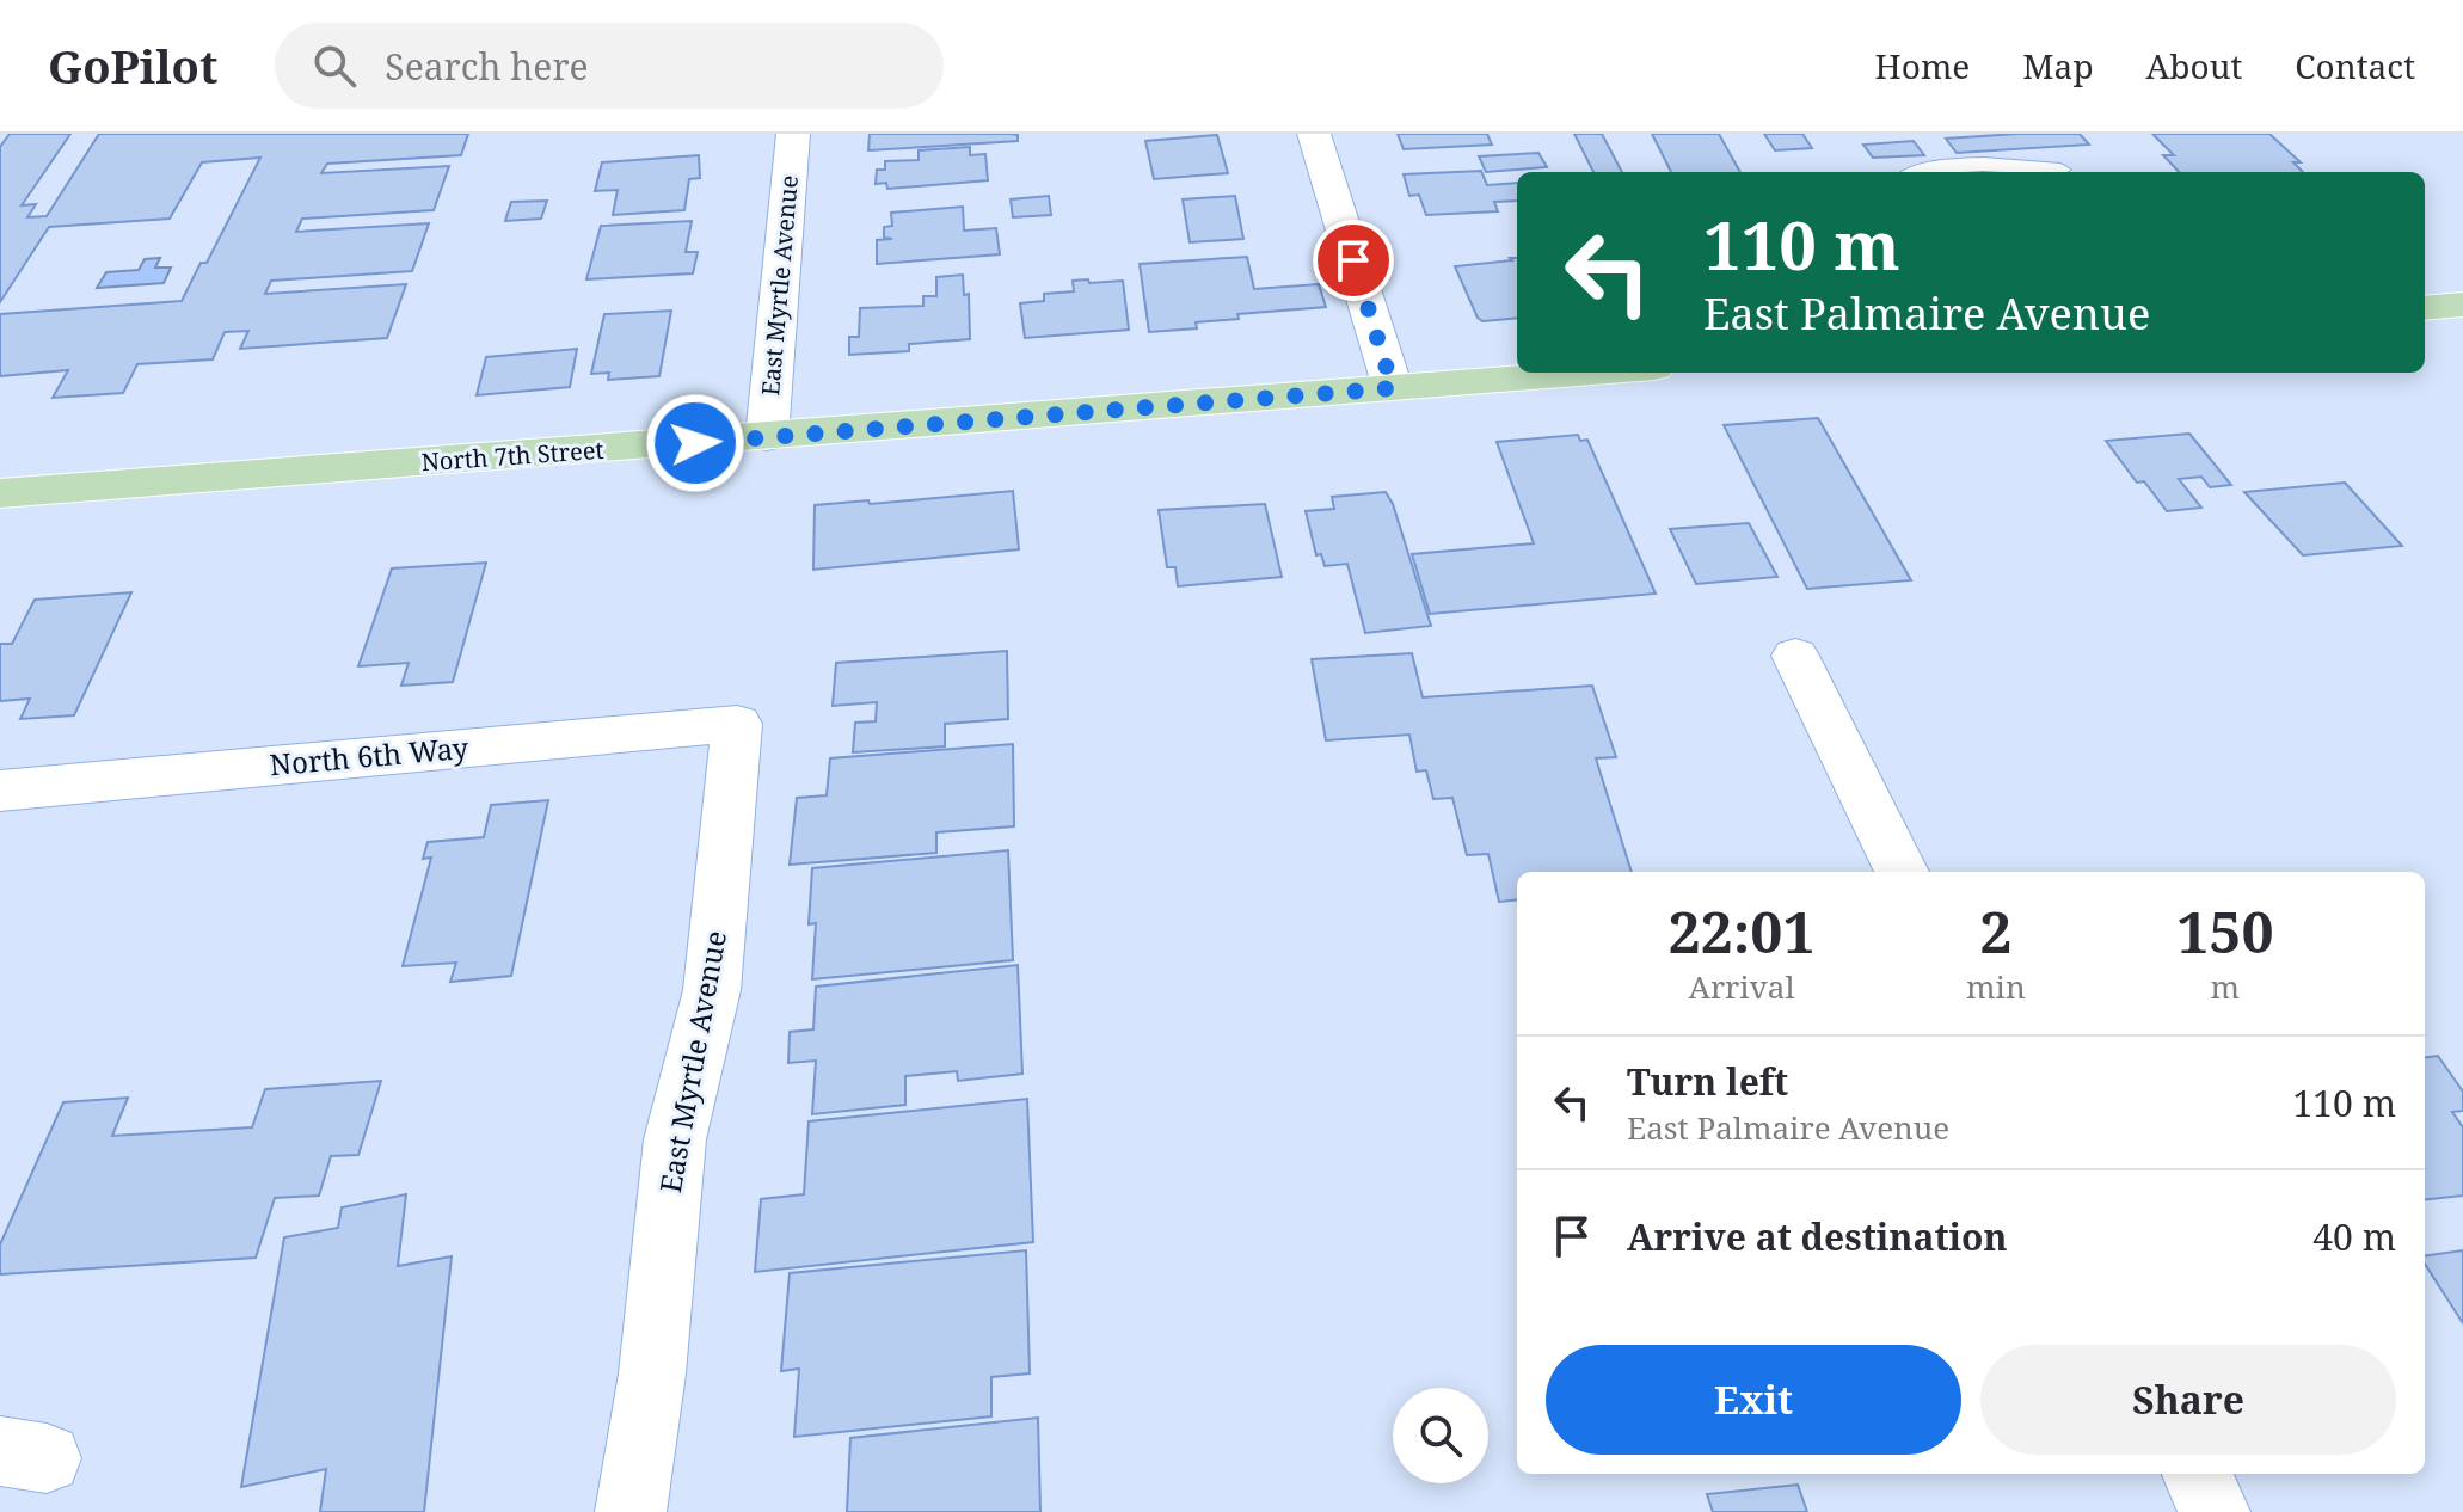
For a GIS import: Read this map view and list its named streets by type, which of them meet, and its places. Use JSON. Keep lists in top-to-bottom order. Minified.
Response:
{"streets":{"main road":["North 7th Street"],"street":["East Myrtle Avenue","North 6th Way"]},"crossings":[["East Myrtle Avenue","North 7th Street"],["East Myrtle Avenue","North 6th Way"]],"page":{"header":"GoPilot","search":"Search here","nav":["Home","Map","About","Contact"],"turn":["110 m","East Palmaire Avenue"],"eta":["22:01","Arrival","2","min","150","m"],"list":[{"name":"Turn left","note":"East Palmaire Avenue","value":"110 m"},{"name":"Arrive at destination","value":"40 m"}],"buttons":["Exit","Share"]}}
